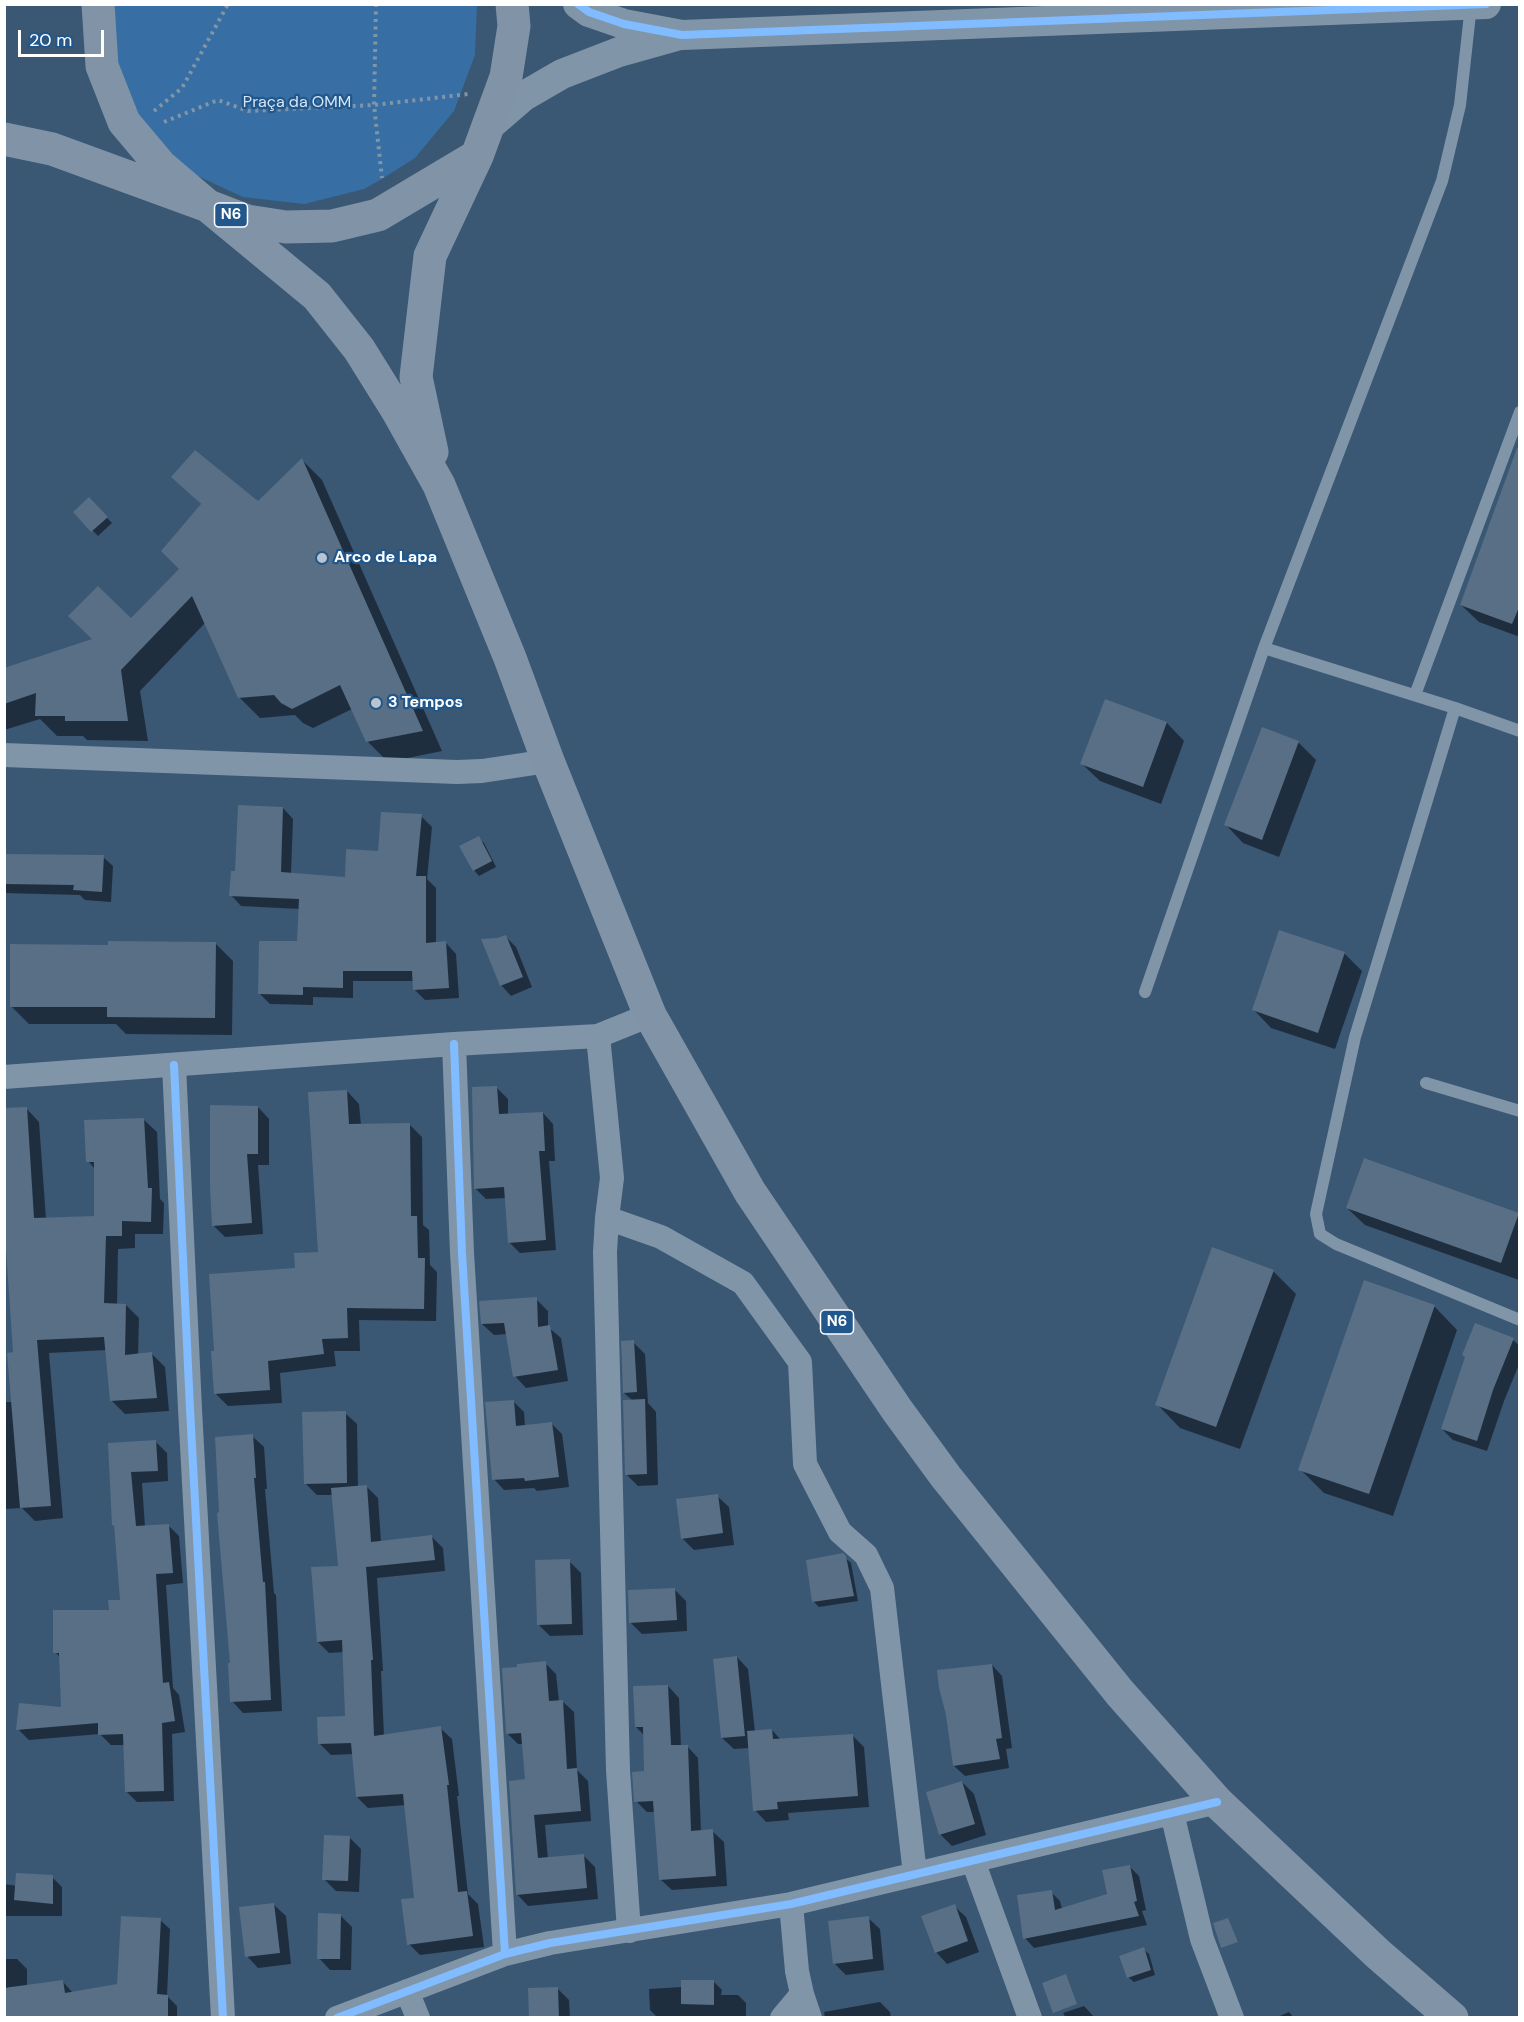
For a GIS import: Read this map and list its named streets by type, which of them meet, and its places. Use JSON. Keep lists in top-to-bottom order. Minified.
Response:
{"streets":{"highway":["N6"]},"parks":["Praça da OMM"],"places":["Arco de Lapa","3 Tempos"],"scale_bar":"20 m"}
